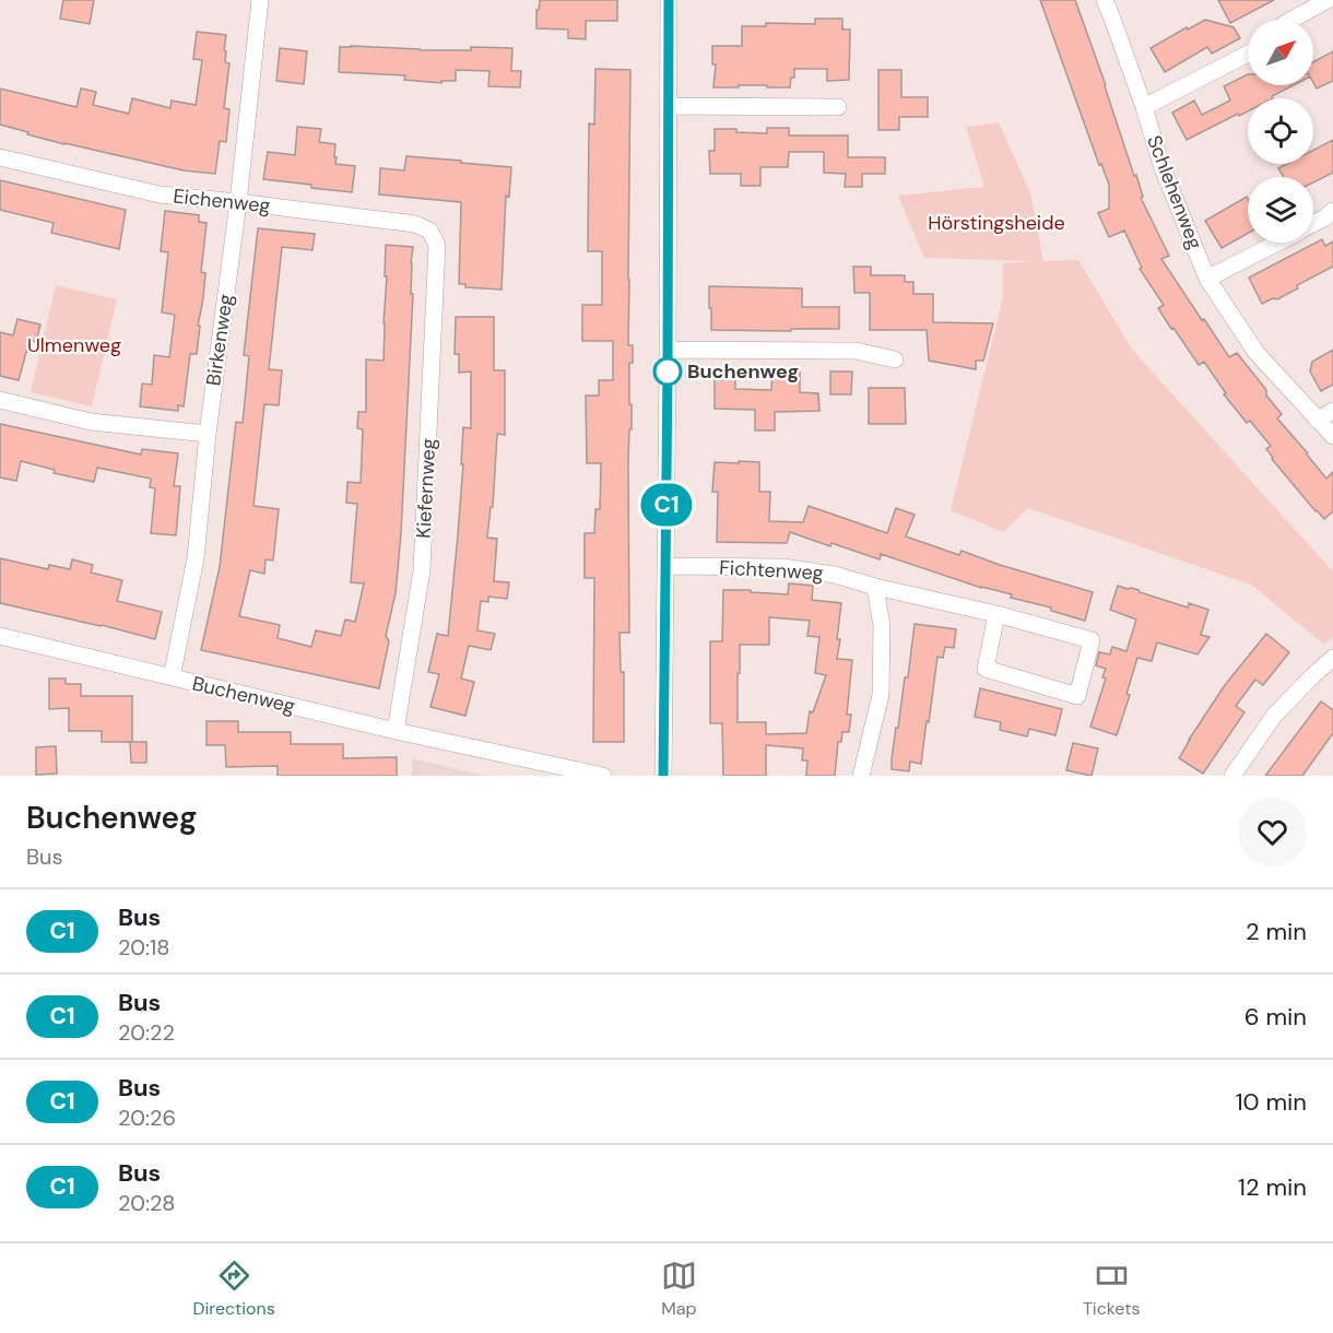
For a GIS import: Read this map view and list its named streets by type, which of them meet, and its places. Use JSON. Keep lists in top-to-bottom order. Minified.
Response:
{"streets":{"street":["Schlehenweg","Eichenweg","Birkenweg","Kiefernweg","Fichtenweg","Buchenweg"]},"crossings":[["Eichenweg","Birkenweg"],["Eichenweg","Kiefernweg"],["Birkenweg","Buchenweg"],["Kiefernweg","Buchenweg"]],"parks":["Hörstingsheide","Ulmenweg"],"places":["Buchenweg"],"lines":["bus line C1"],"north":"top right","page":{"on_map":"C1","heading":["Buchenweg","Bus"],"list":[{"mark":"C1","name":"Bus","note":"20:18","value":"2 min"},{"mark":"C1","name":"Bus","note":"20:22","value":"6 min"},{"mark":"C1","name":"Bus","note":"20:26","value":"10 min"},{"mark":"C1","name":"Bus","note":"20:28","value":"12 min"}],"tabs":["Directions","Map","Tickets"]}}
